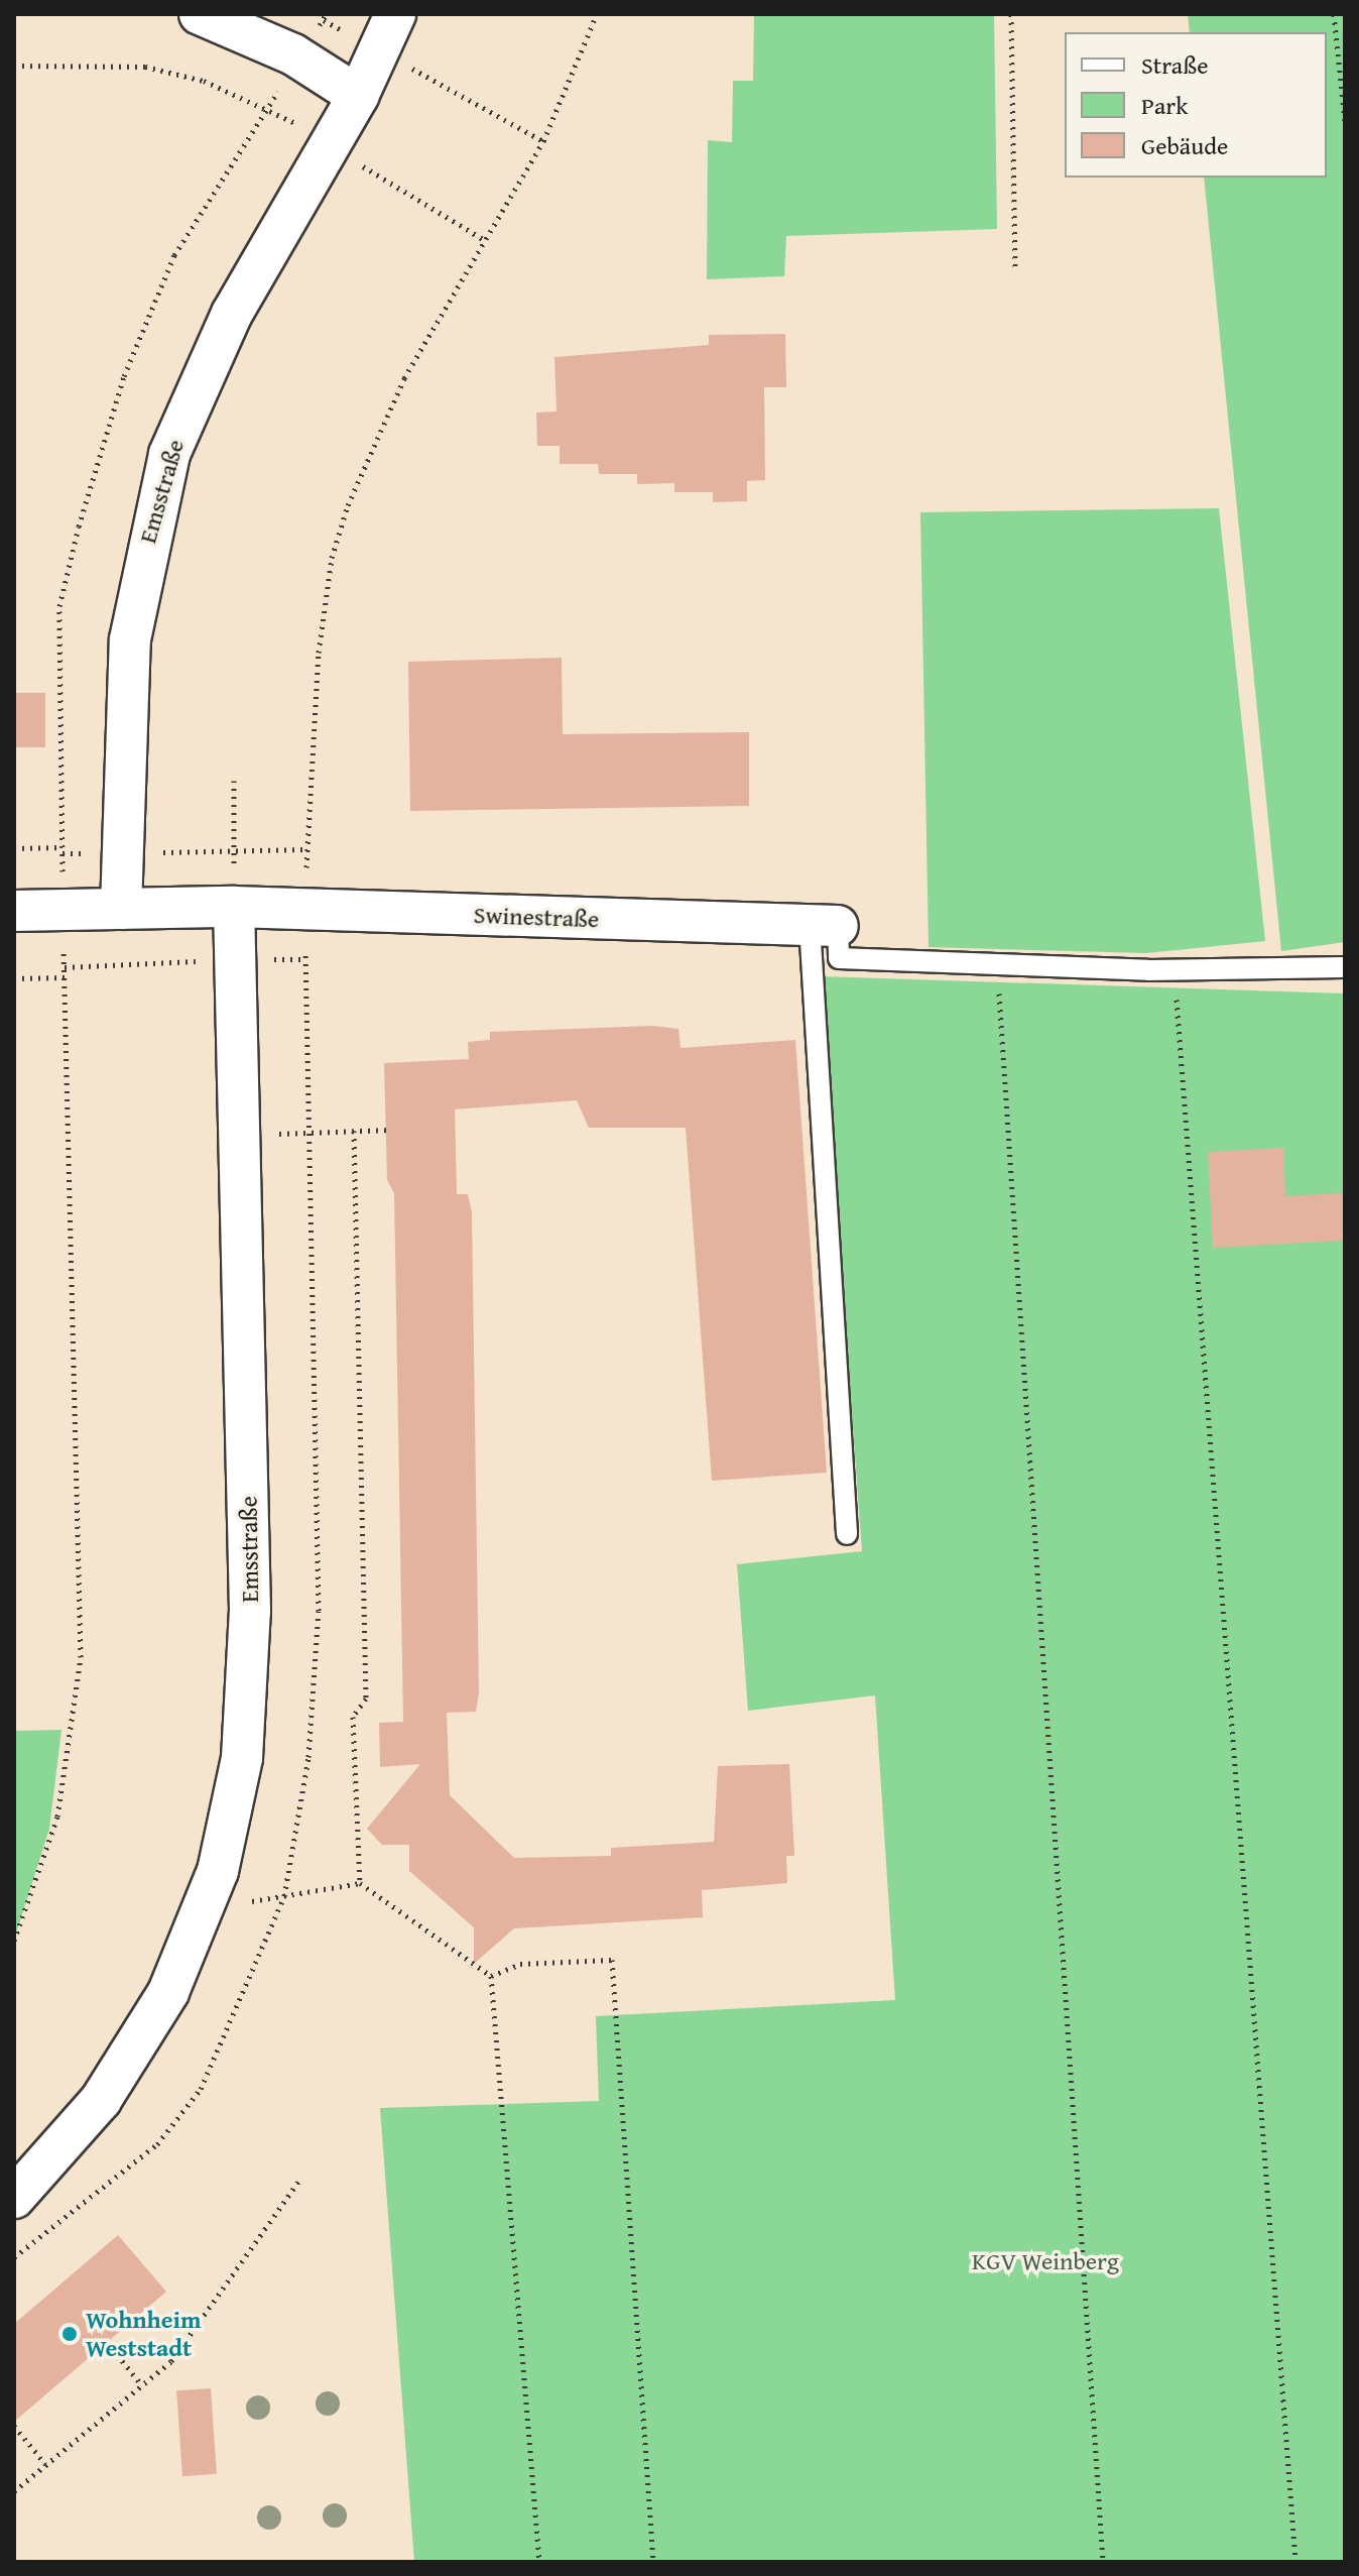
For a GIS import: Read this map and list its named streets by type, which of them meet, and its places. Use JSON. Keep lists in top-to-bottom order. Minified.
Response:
{"streets":{"street":["Emsstraße","Swinestraße"]},"crossings":[["Emsstraße","Swinestraße"]],"parks":["KGV Weinberg"],"places":["Wohnheim Weststadt"],"legend":["Straße","Park","Gebäude"]}
